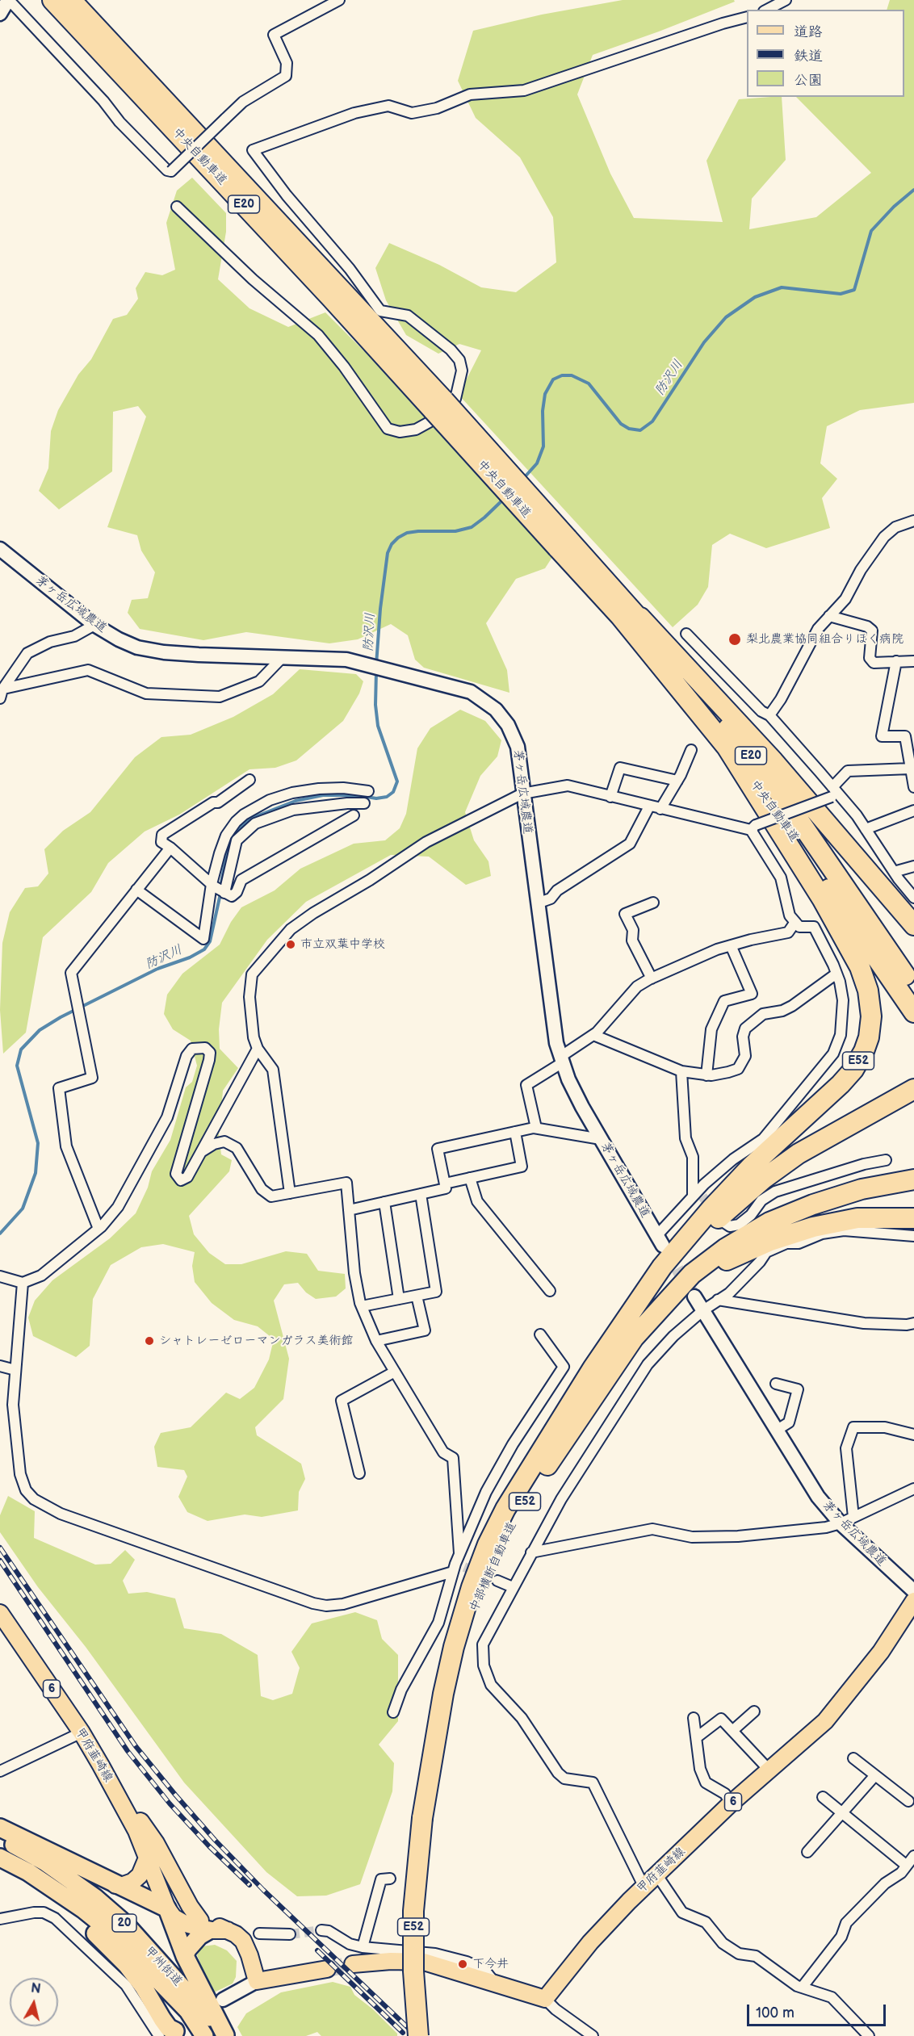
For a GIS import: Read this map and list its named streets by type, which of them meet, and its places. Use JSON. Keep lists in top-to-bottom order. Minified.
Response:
{"streets":{"highway":["中央自動車道","E20","E52","中部横断自動車道","20","甲州街道"],"main road":["6","甲府韮崎線"],"street":["茅ヶ岳広域農道"]},"crossings":[["中央自動車道","E52"],["E52","中部横断自動車道"]],"water":["防沢川"],"places":["梨北農業協同組合りほく病院","市立双葉中学校","シャトレーゼローマンガラス美術館","下今井"],"legend":["道路","鉄道","公園"],"scale_bar":"100 m","north":"top"}
